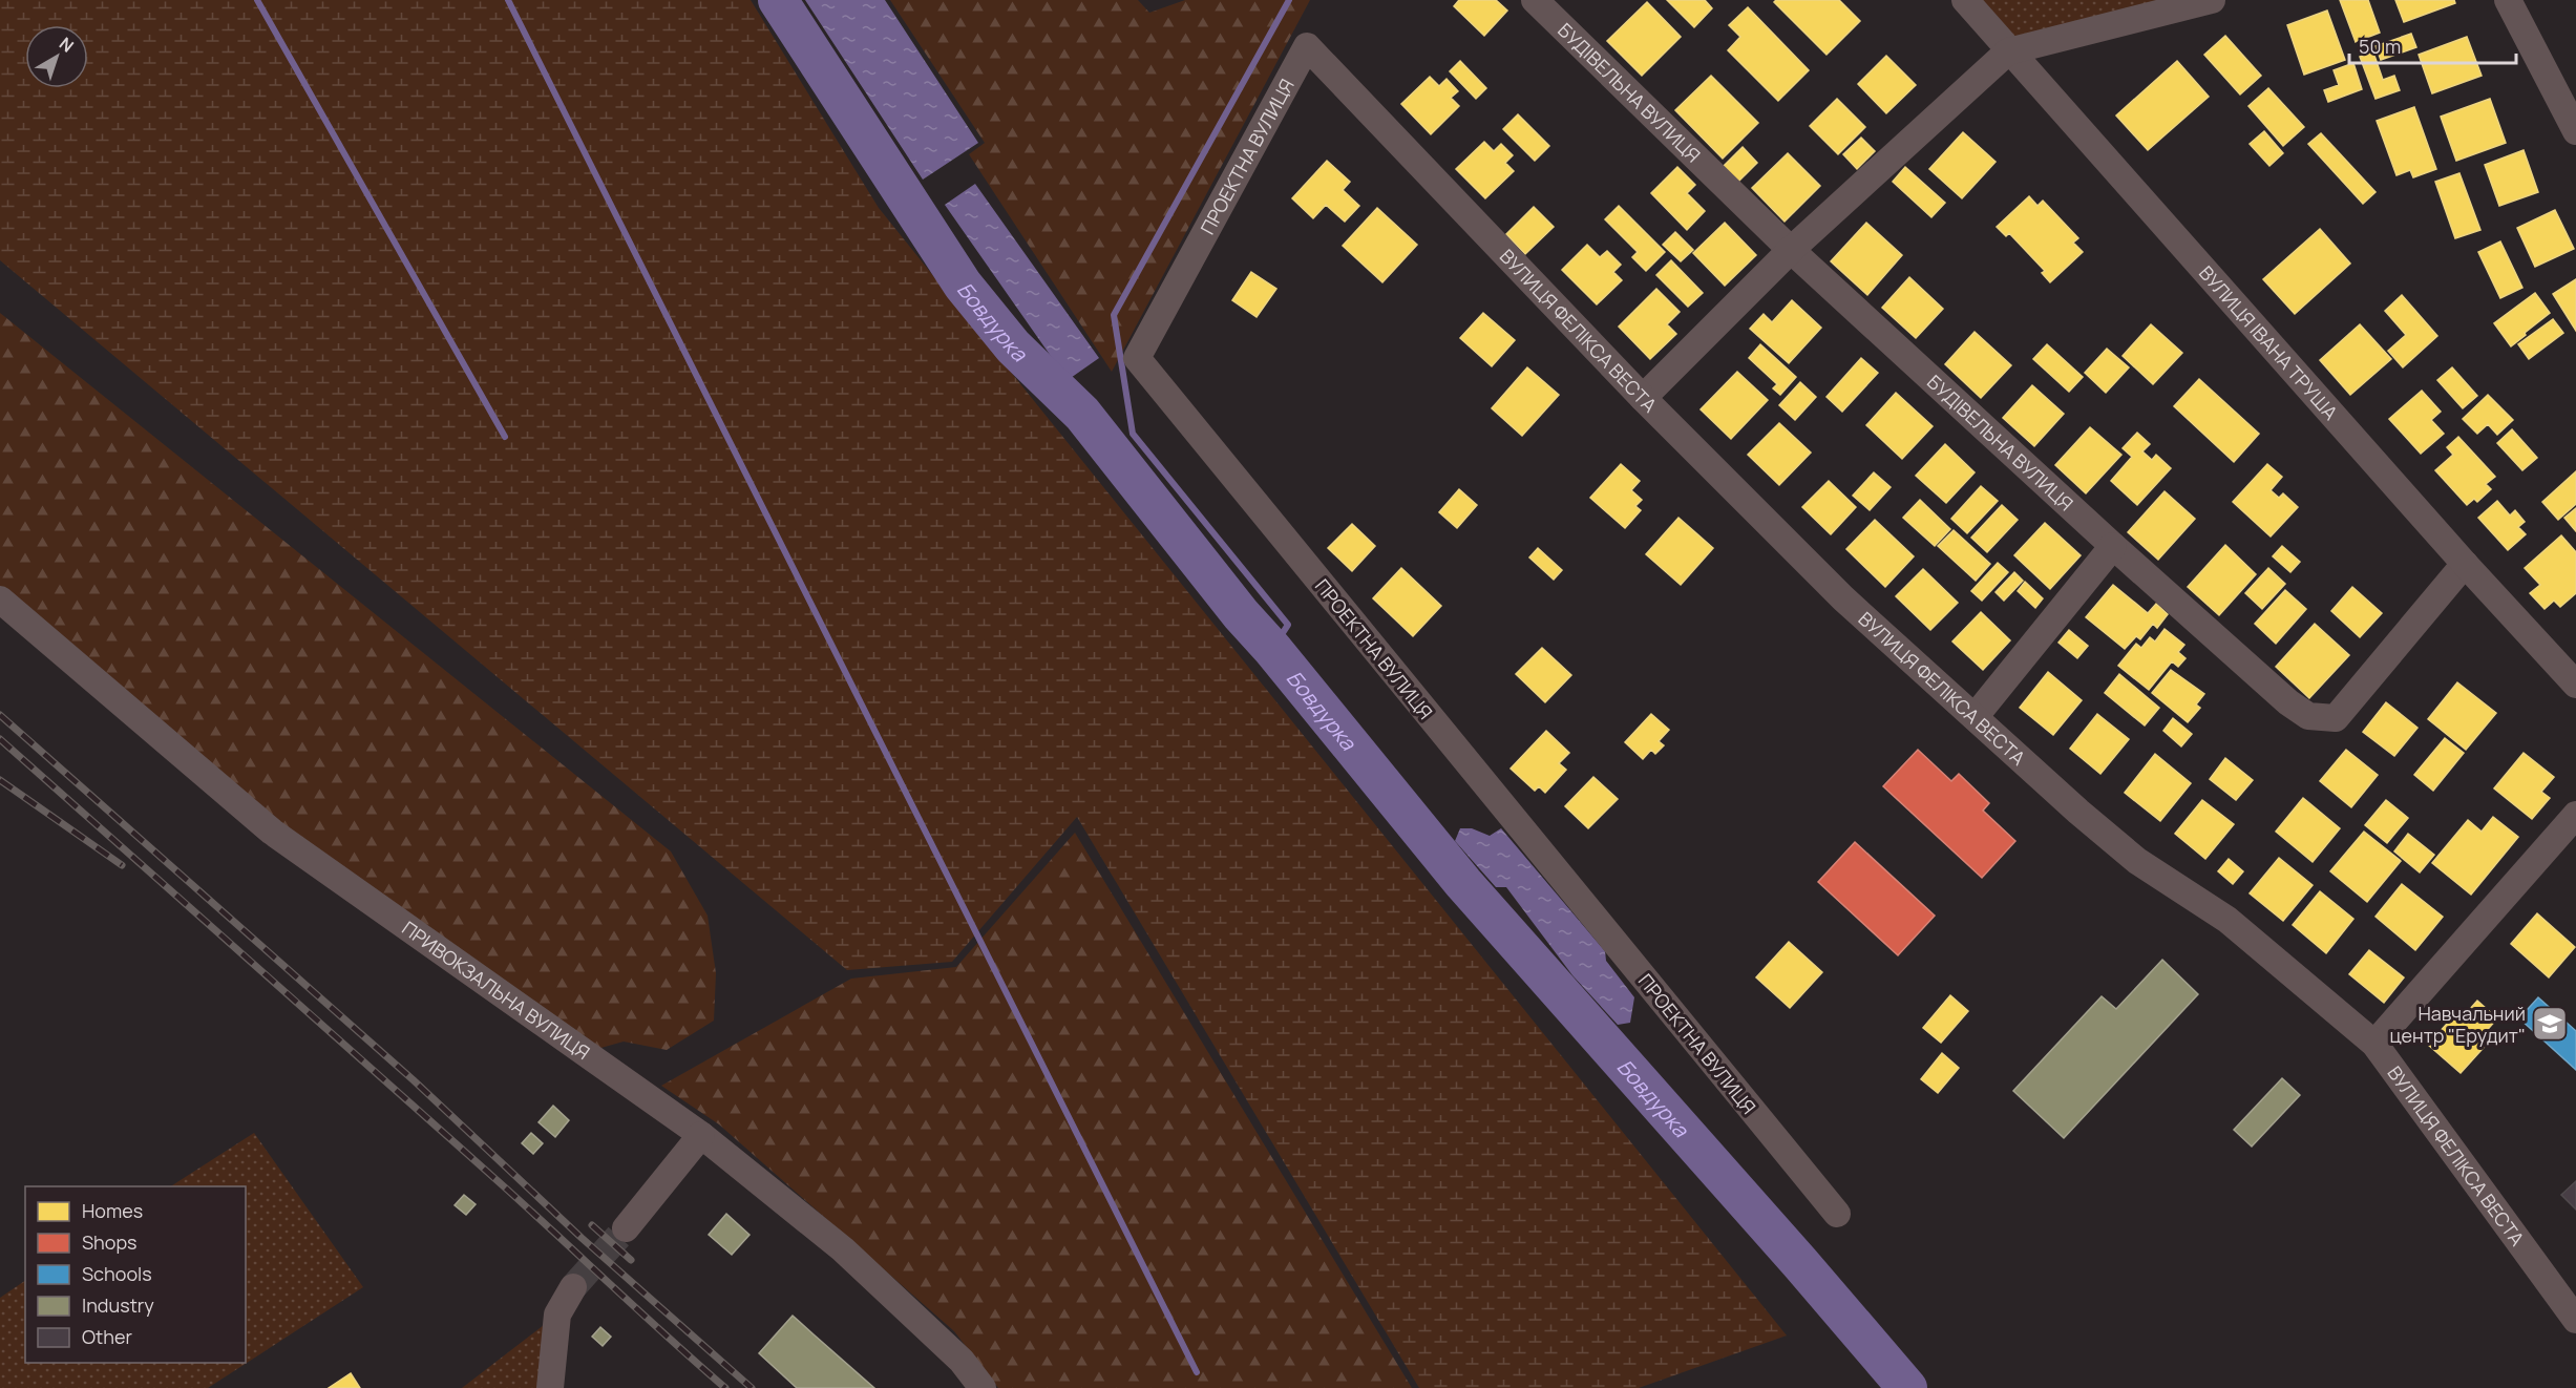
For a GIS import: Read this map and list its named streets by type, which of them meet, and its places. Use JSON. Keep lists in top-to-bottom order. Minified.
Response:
{"streets":{"street":["БУДІВЕЛЬНА ВУЛИЦЯ","ПРОЕКТНА ВУЛИЦЯ","ВУЛИЦЯ ФЕЛІКСА ВЕСТА","ВУЛИЦЯ ІВАНА ТРУША","ПРИВОКЗАЛЬНА ВУЛИЦЯ"]},"crossings":[["БУДІВЕЛЬНА ВУЛИЦЯ","ВУЛИЦЯ ІВАНА ТРУША"],["ПРОЕКТНА ВУЛИЦЯ","ВУЛИЦЯ ФЕЛІКСА ВЕСТА"]],"water":["Бовдурка"],"places":{"school or university":["Навчальний центр \"Ерудит\""]},"legend":["Homes","Shops","Schools","Industry","Other"],"scale_bar":"50 m","north":"top right"}
